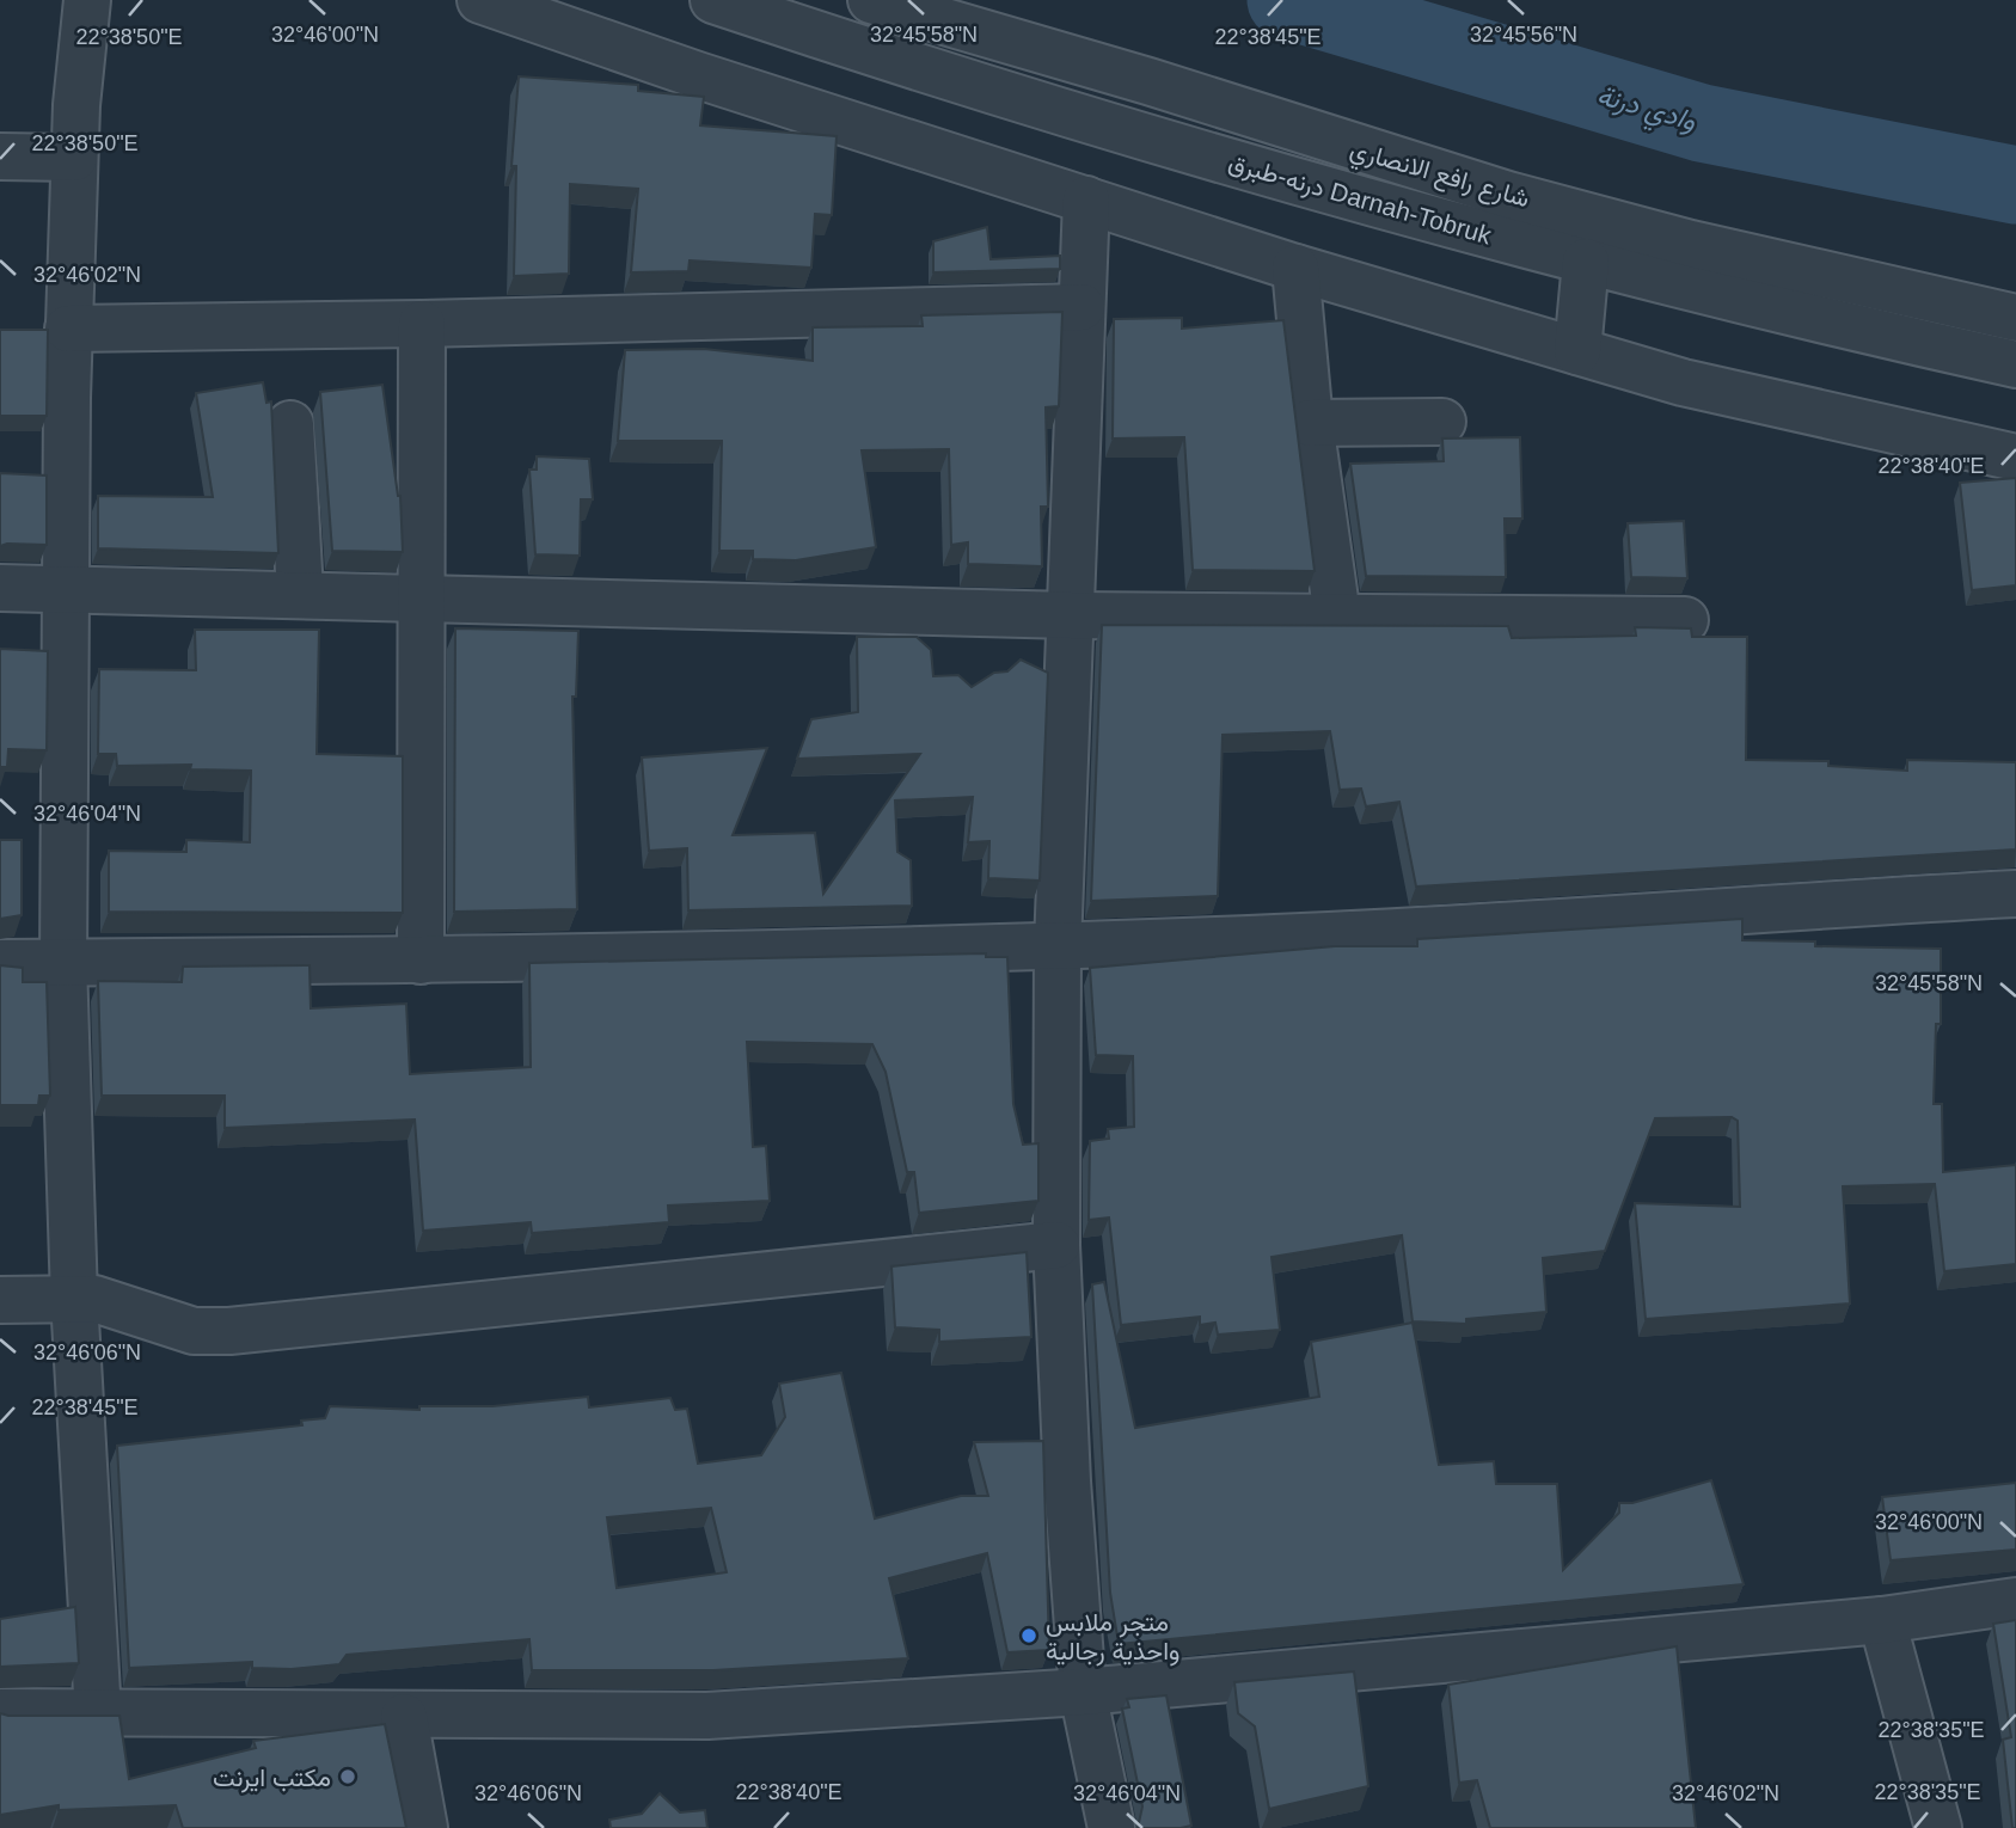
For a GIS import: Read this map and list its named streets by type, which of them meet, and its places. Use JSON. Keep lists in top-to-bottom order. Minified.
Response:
{"streets":{"street":["شارع رافع الانصاري","درنه-طبرق Darnah-Tobruk"]},"water":["وادي درنة"],"places":["متجر ملابس واحذية رجالية","مكتب ايرنت"],"coordinates":["32°46'00\"N","32°45'58\"N","32°45'56\"N","22°38'45\"E","22°38'50\"E","32°46'02\"N","22°38'40\"E","32°46'04\"N","32°46'06\"N","22°38'35\"E"]}
